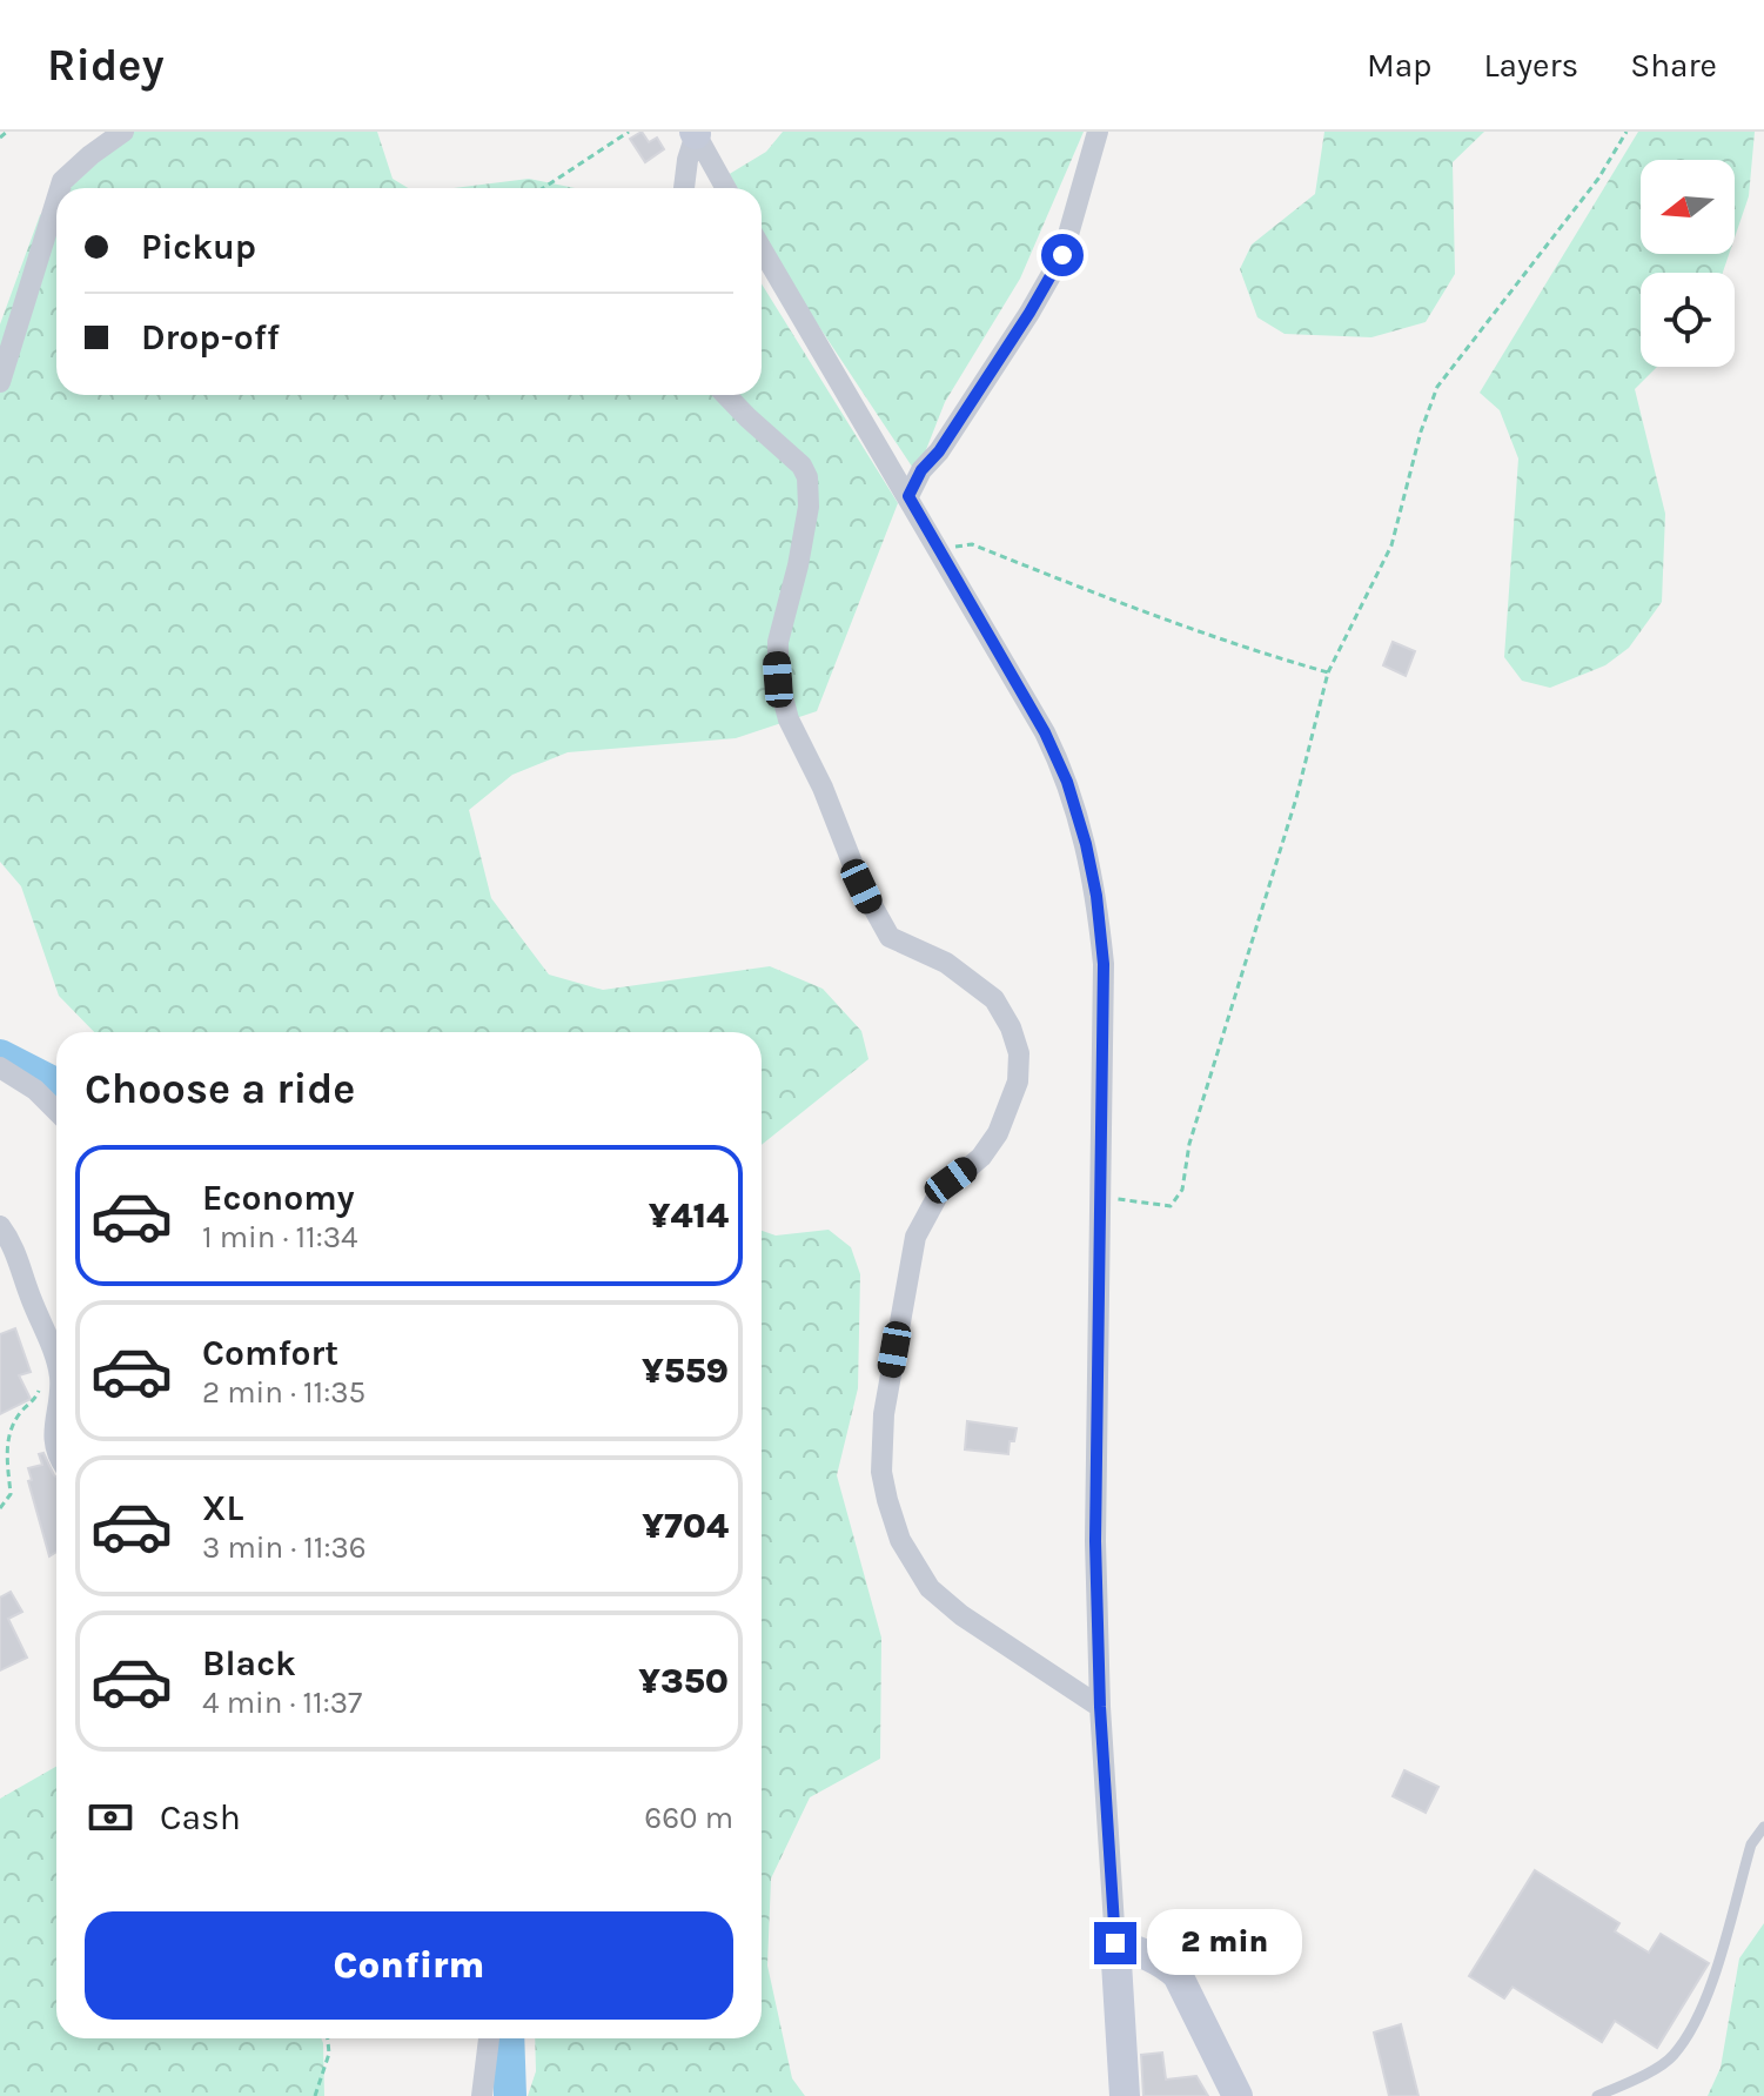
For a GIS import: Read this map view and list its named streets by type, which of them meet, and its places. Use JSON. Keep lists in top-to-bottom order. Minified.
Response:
{"north":"left","page":{"header":"Ridey","nav":["Map","Layers","Share"],"banner":["Pickup","Drop-off"],"heading":"Choose a ride","list":[{"name":"Economy","note":"1 min · 11:34","value":"¥414"},{"name":"Comfort","note":"2 min · 11:35","value":"¥559"},{"name":"XL","note":"3 min · 11:36","value":"¥704"},{"name":"Black","note":"4 min · 11:37","value":"¥350"}],"pay":["Cash","660 m"],"buttons":"Confirm","bubble":"2 min"}}
